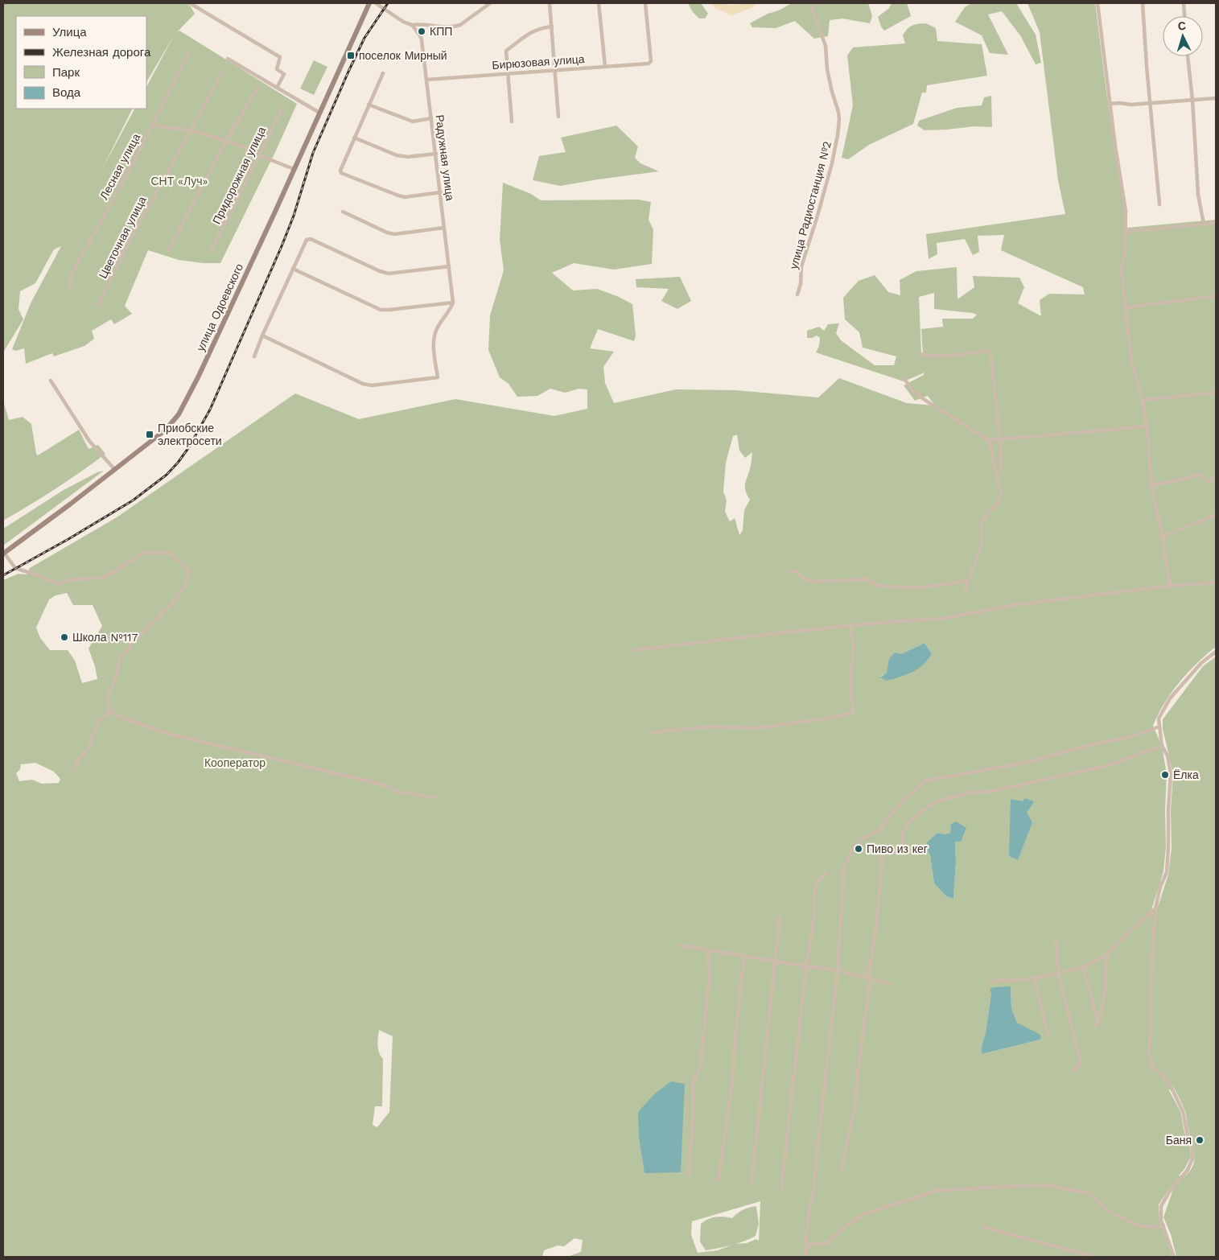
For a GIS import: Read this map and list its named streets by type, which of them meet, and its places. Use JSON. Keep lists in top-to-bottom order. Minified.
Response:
{"streets":{"street":["Бирюзовая улица","Радужная улица","Лесная улица","Придорожная улица","улица Радиостанция №2","Цветочная улица","улица Одоевского"]},"crossings":[["Бирюзовая улица","Радужная улица"]],"parks":["СНТ «Луч»","Кооператор"],"places":{"other":["КПП","Школа №117","Ёлка","Пиво из кег","Баня"],"transit":["поселок Мирный","Приобские электросети"]},"legend":["Улица","Железная дорога","Парк","Вода"],"north":"top"}
